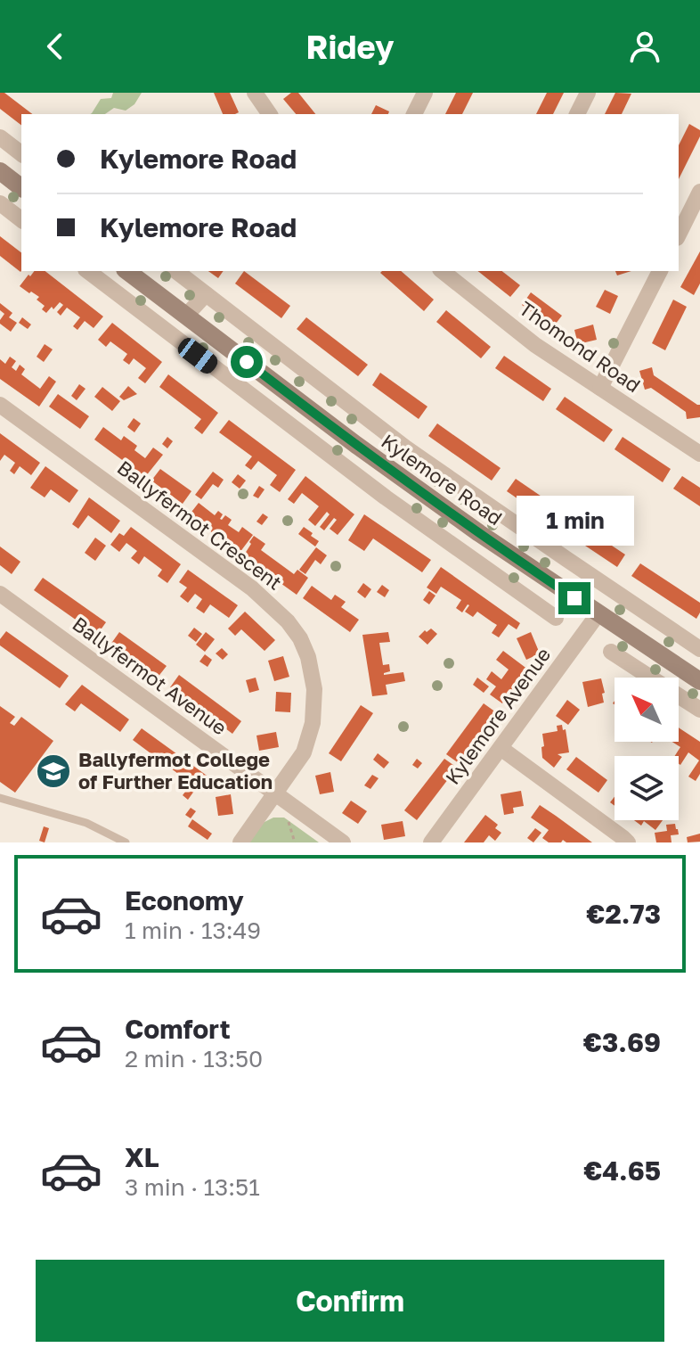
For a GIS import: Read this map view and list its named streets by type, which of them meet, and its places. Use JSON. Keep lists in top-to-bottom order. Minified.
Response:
{"streets":{"main road":["Kylemore Road"],"street":["Thomond Road","Ballyfermot Crescent","Ballyfermot Avenue","Kylemore Avenue"]},"crossings":[["Kylemore Road","Kylemore Avenue"],["Ballyfermot Crescent","Ballyfermot Avenue"]],"places":{"school or university":["Ballyfermot College of Further Education"]},"north":"top left","page":{"header":"Ridey","banner":["Kylemore Road","Kylemore Road"],"bubble":"1 min","list":[{"name":"Economy","note":"1 min · 13:49","value":"€2.73"},{"name":"Comfort","note":"2 min · 13:50","value":"€3.69"},{"name":"XL","note":"3 min · 13:51","value":"€4.65"}],"buttons":"Confirm"}}
